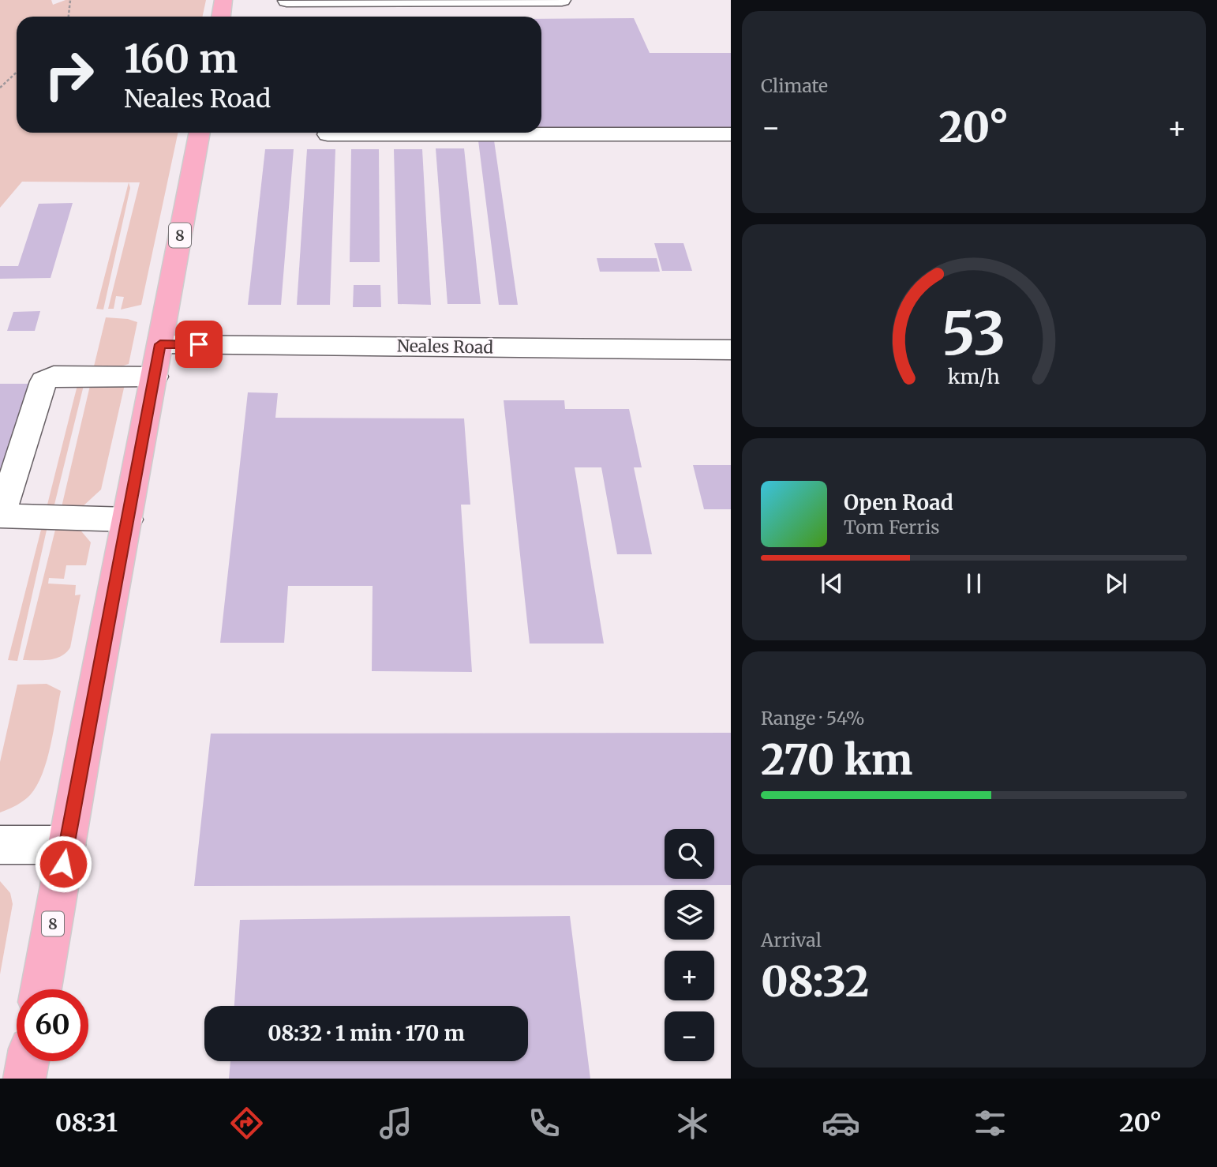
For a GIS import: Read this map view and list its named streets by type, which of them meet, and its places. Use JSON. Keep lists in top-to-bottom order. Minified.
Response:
{"streets":{"main road":["8"],"street":["Neales Road"]},"crossings":[["8","Neales Road"]],"page":{"tile":["Climate",["Range · 54%","270 km"],["Arrival","08:32"]],"turn":["160 m","Neales Road"],"heat":["−","20°","+"],"song":["Open Road","Tom Ferris"],"map_buttons":["+","−"],"limit":"60","trip":"08:32 · 1 min · 170 m","tabs":["08:31","20°"],"gauge":["53","km/h"]}}
